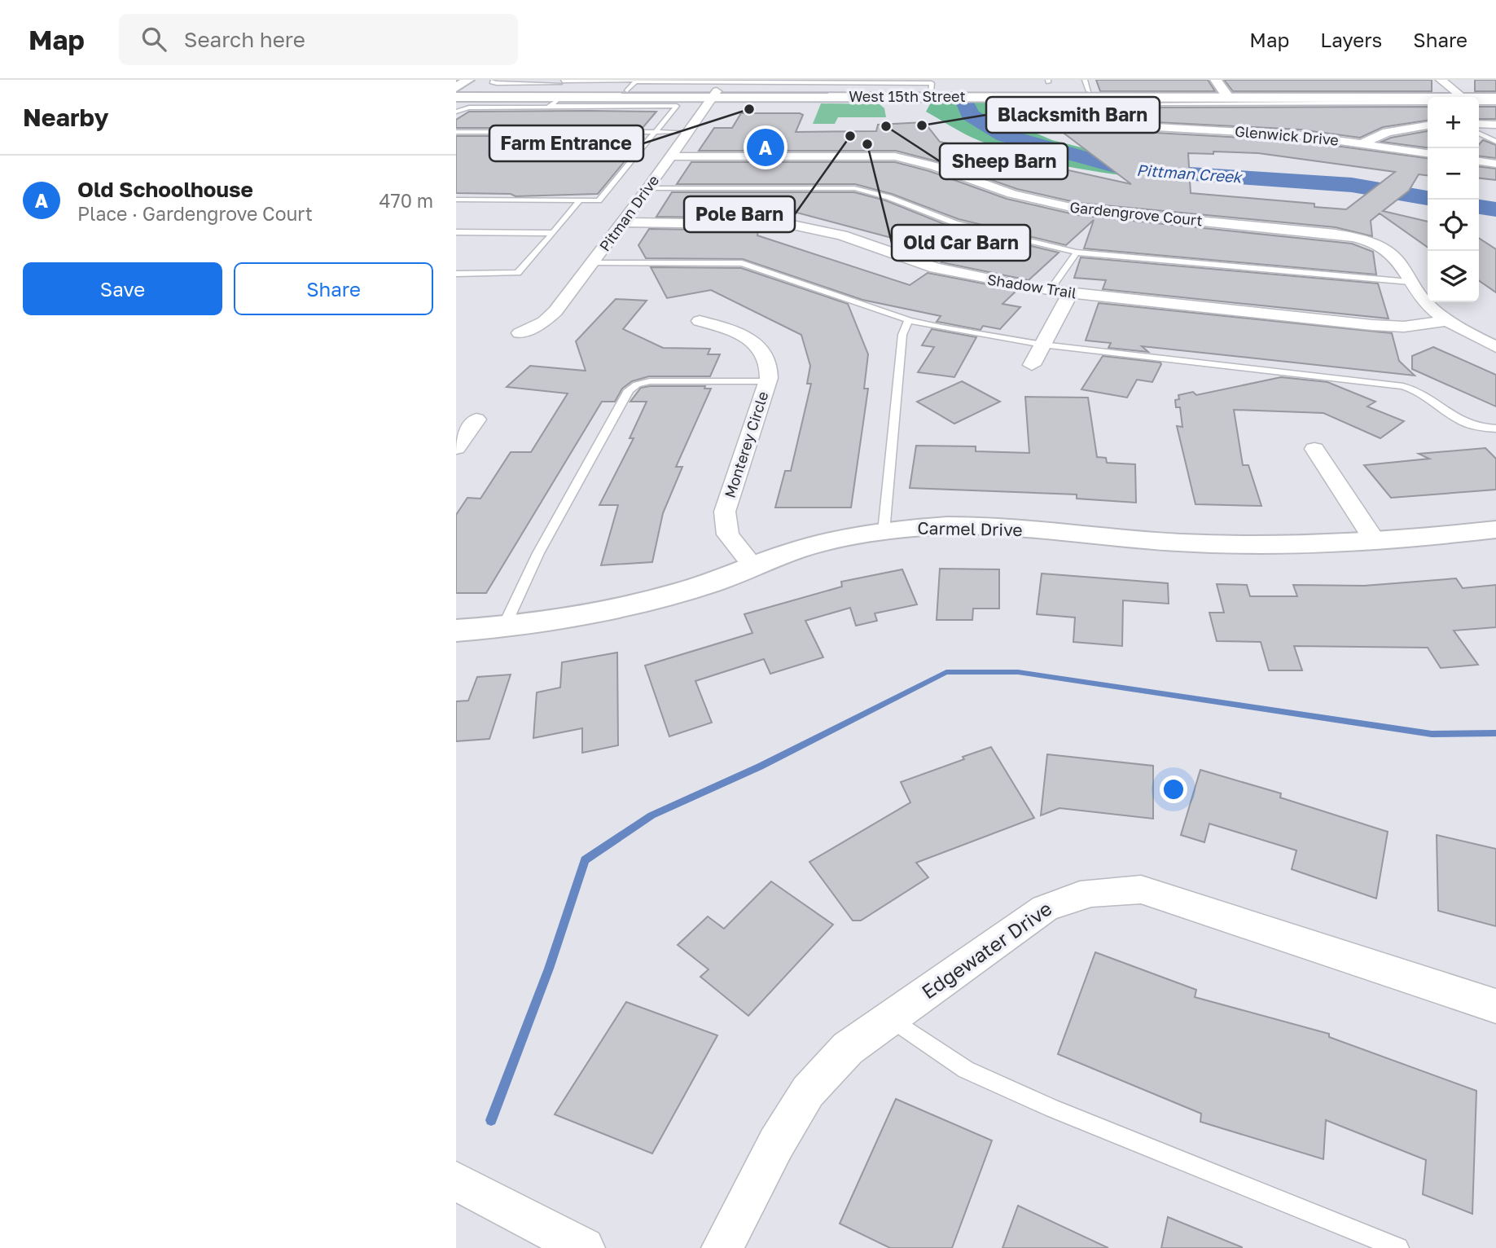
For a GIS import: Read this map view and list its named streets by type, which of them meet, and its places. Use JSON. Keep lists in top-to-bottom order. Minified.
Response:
{"streets":{"main road":["West 15th Street","Carmel Drive"],"street":["Glenwick Drive","Pitman Drive","Gardengrove Court","Shadow Trail","Monterey Circle","Edgewater Drive"]},"crossings":[["West 15th Street","Pitman Drive"],["Pitman Drive","Gardengrove Court"],["Pitman Drive","Shadow Trail"],["Gardengrove Court","Shadow Trail"],["Monterey Circle","Carmel Drive"]],"water":["Pittman Creek"],"places":["Farm Entrance","Blacksmith Barn","Sheep Barn","Pole Barn","Old Car Barn"],"page":{"header":"Map","search":"Search here","nav":["Map","Layers","Share"],"heading":"Nearby","map_buttons":["+","−"],"pins":"A","list":[{"mark":"A","name":"Old Schoolhouse","note":"Place · Gardengrove Court","value":"470 m"}],"buttons":["Save","Share"]}}
